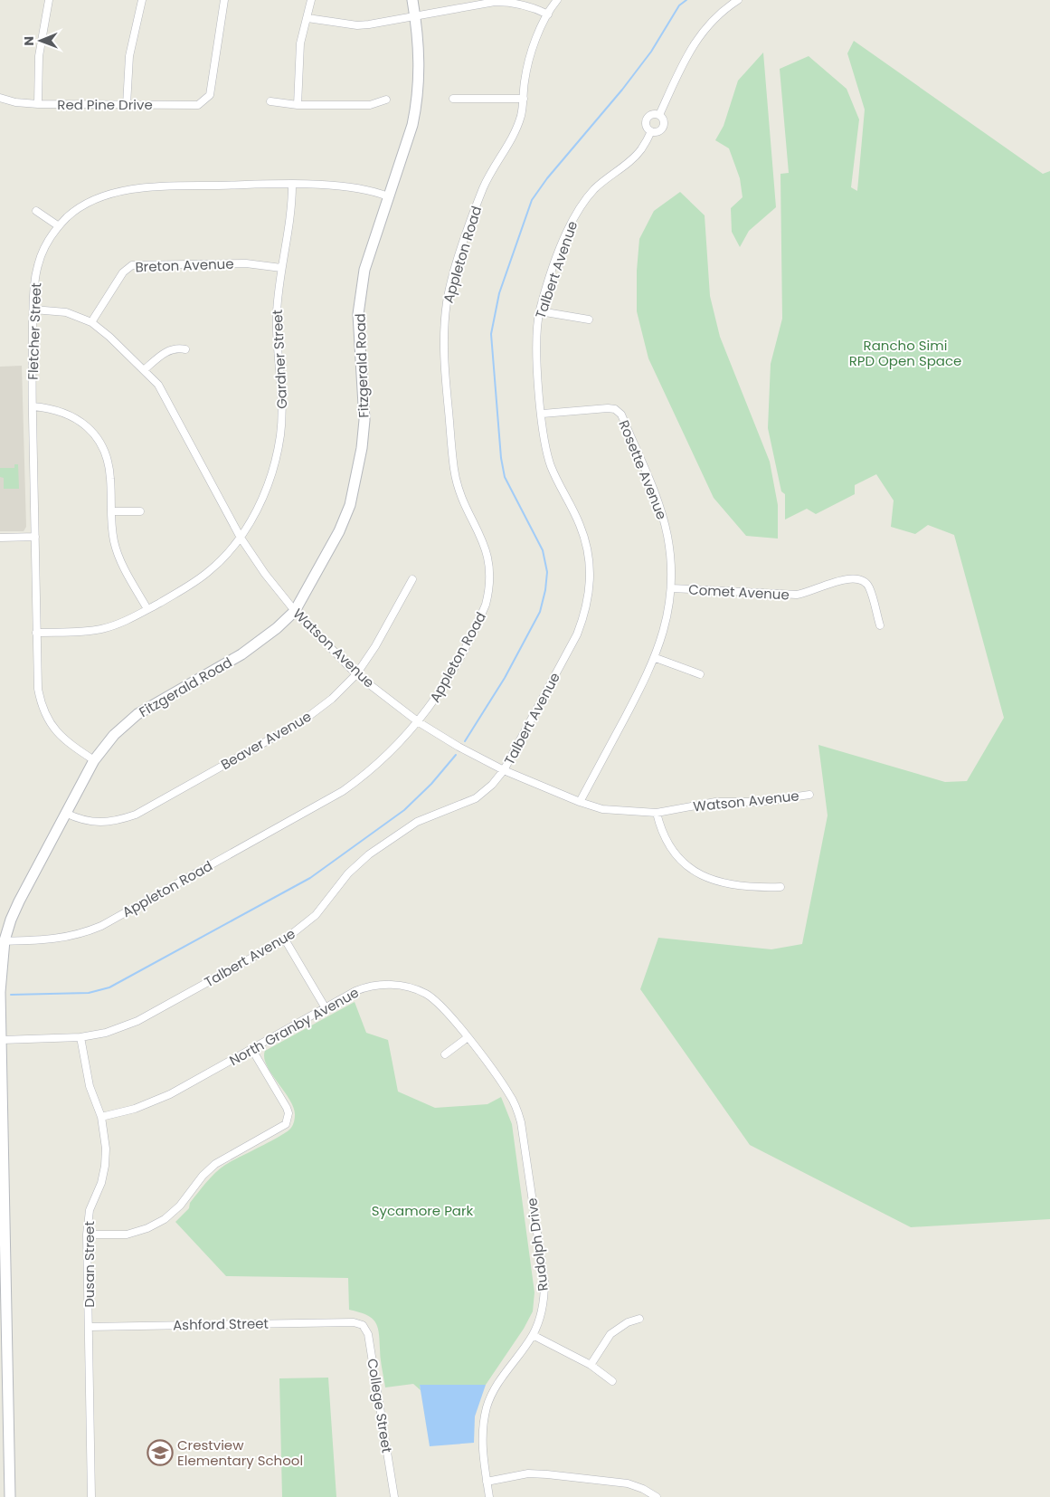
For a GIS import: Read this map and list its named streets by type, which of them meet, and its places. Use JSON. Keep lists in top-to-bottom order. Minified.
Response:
{"streets":{"main road":["Fitzgerald Road"],"street":["Red Pine Drive","Appleton Road","Breton Avenue","Talbert Avenue","Fletcher Street","Gardner Street","Rosette Avenue","Comet Avenue","Watson Avenue","Beaver Avenue","North Granby Avenue","Rudolph Drive","Dusan Street","Ashford Street","College Street"]},"crossings":[["Appleton Road","Fitzgerald Road"],["Appleton Road","Watson Avenue"],["Breton Avenue","Gardner Street"],["Breton Avenue","Watson Avenue"],["Talbert Avenue","Fitzgerald Road"],["Talbert Avenue","Rosette Avenue"],["Talbert Avenue","Watson Avenue"],["Talbert Avenue","Dusan Street"],["Fletcher Street","Gardner Street"],["Fletcher Street","Fitzgerald Road"],["Fletcher Street","Watson Avenue"],["Gardner Street","Watson Avenue"],["Fitzgerald Road","Watson Avenue"],["Fitzgerald Road","Beaver Avenue"],["Rosette Avenue","Comet Avenue"],["Rosette Avenue","Watson Avenue"],["Watson Avenue","Beaver Avenue"],["North Granby Avenue","Rudolph Drive"],["North Granby Avenue","Dusan Street"],["Dusan Street","Ashford Street"],["Ashford Street","College Street"]],"parks":["Rancho Simi RPD Open Space","Sycamore Park"],"places":{"school or university":["Crestview Elementary School"]},"north":"left"}
